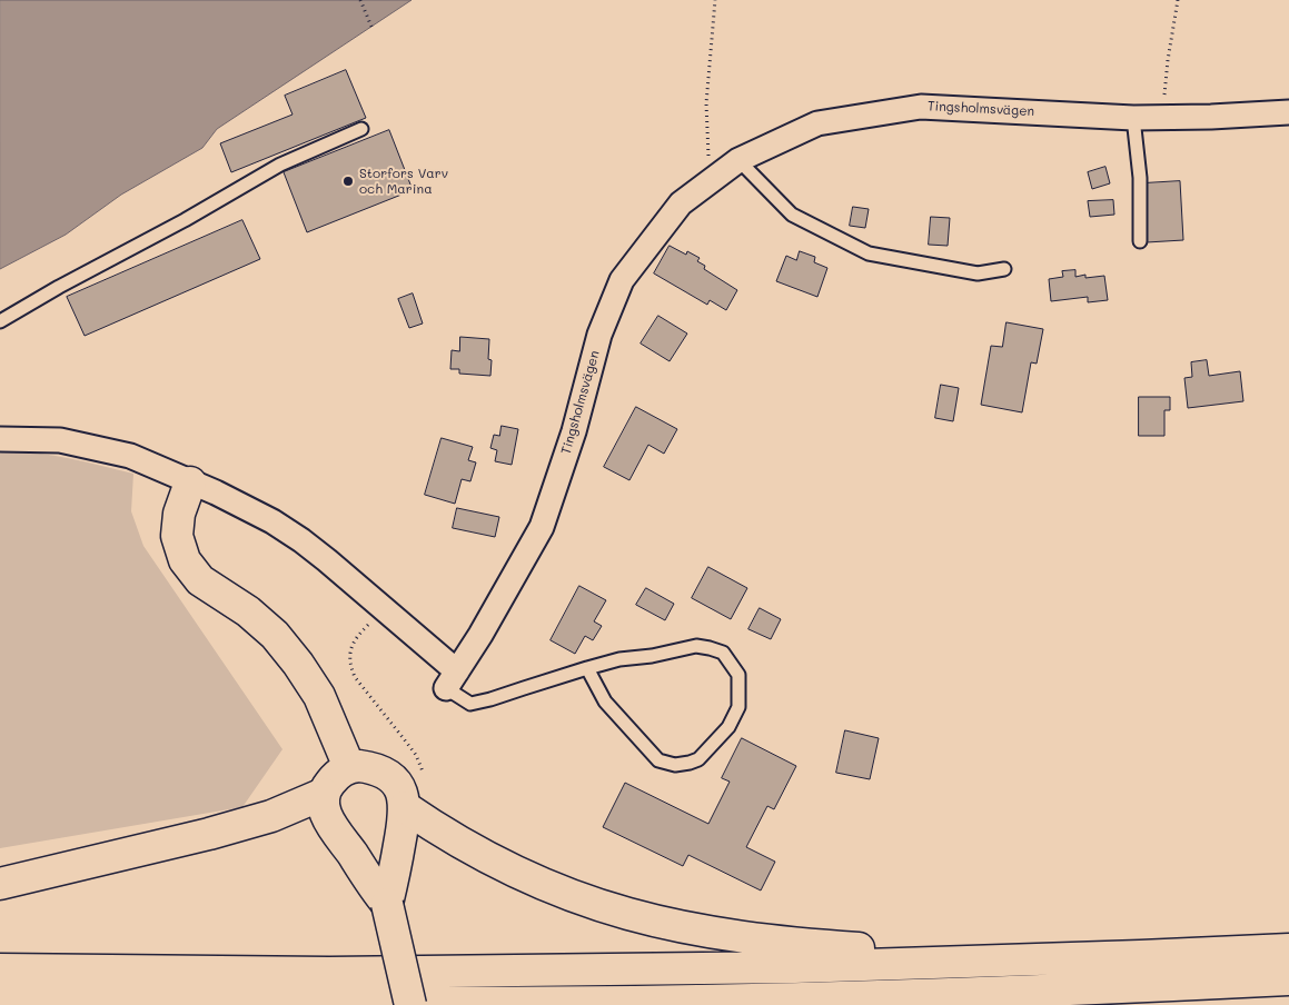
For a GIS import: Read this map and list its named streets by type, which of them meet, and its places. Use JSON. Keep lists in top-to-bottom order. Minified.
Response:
{"streets":{"street":["Tingsholmsvägen"]},"places":["Storfors Varv och Marina"]}
